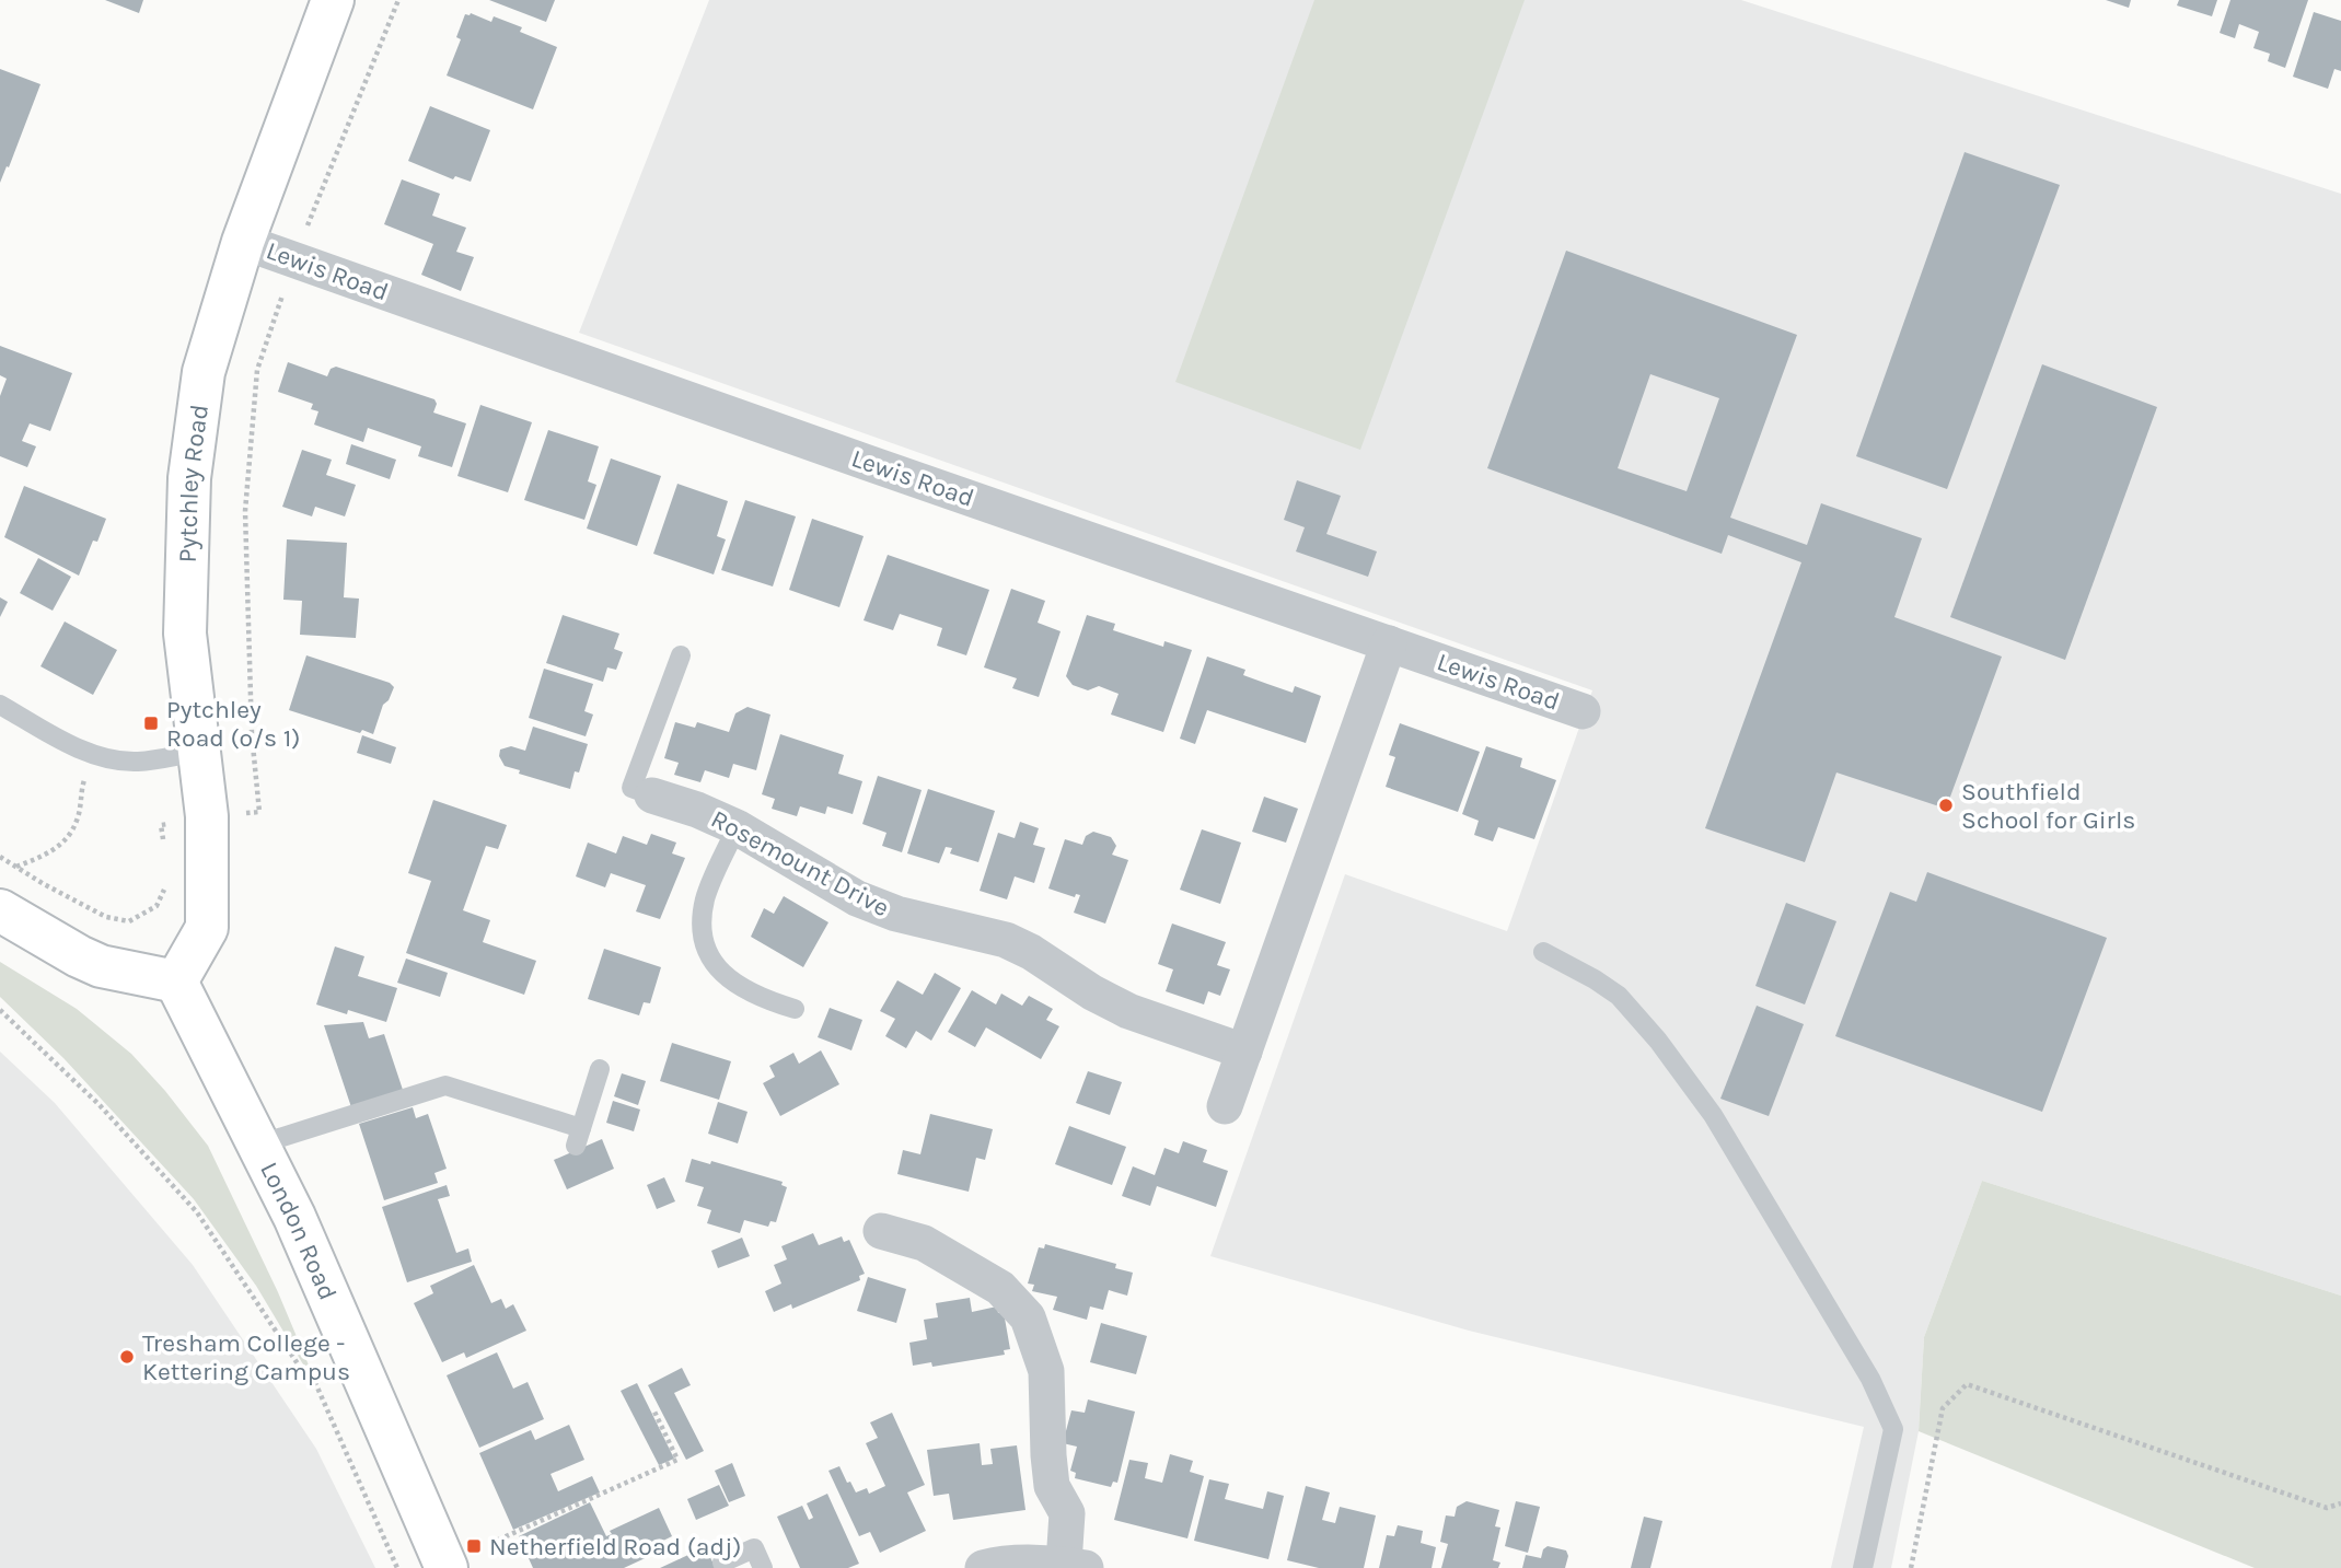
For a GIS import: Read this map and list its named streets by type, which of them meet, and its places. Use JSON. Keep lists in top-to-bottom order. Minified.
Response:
{"streets":{"main road":["Pytchley Road","London Road"],"street":["Lewis Road","Rosemount Drive"]},"crossings":[["Lewis Road","Pytchley Road"],["Pytchley Road","London Road"]],"places":{"transit":["Pytchley Road (o/s 1)","Netherfield Road (adj)"],"other":["Southfield School for Girls","Tresham College - Kettering Campus"]}}
